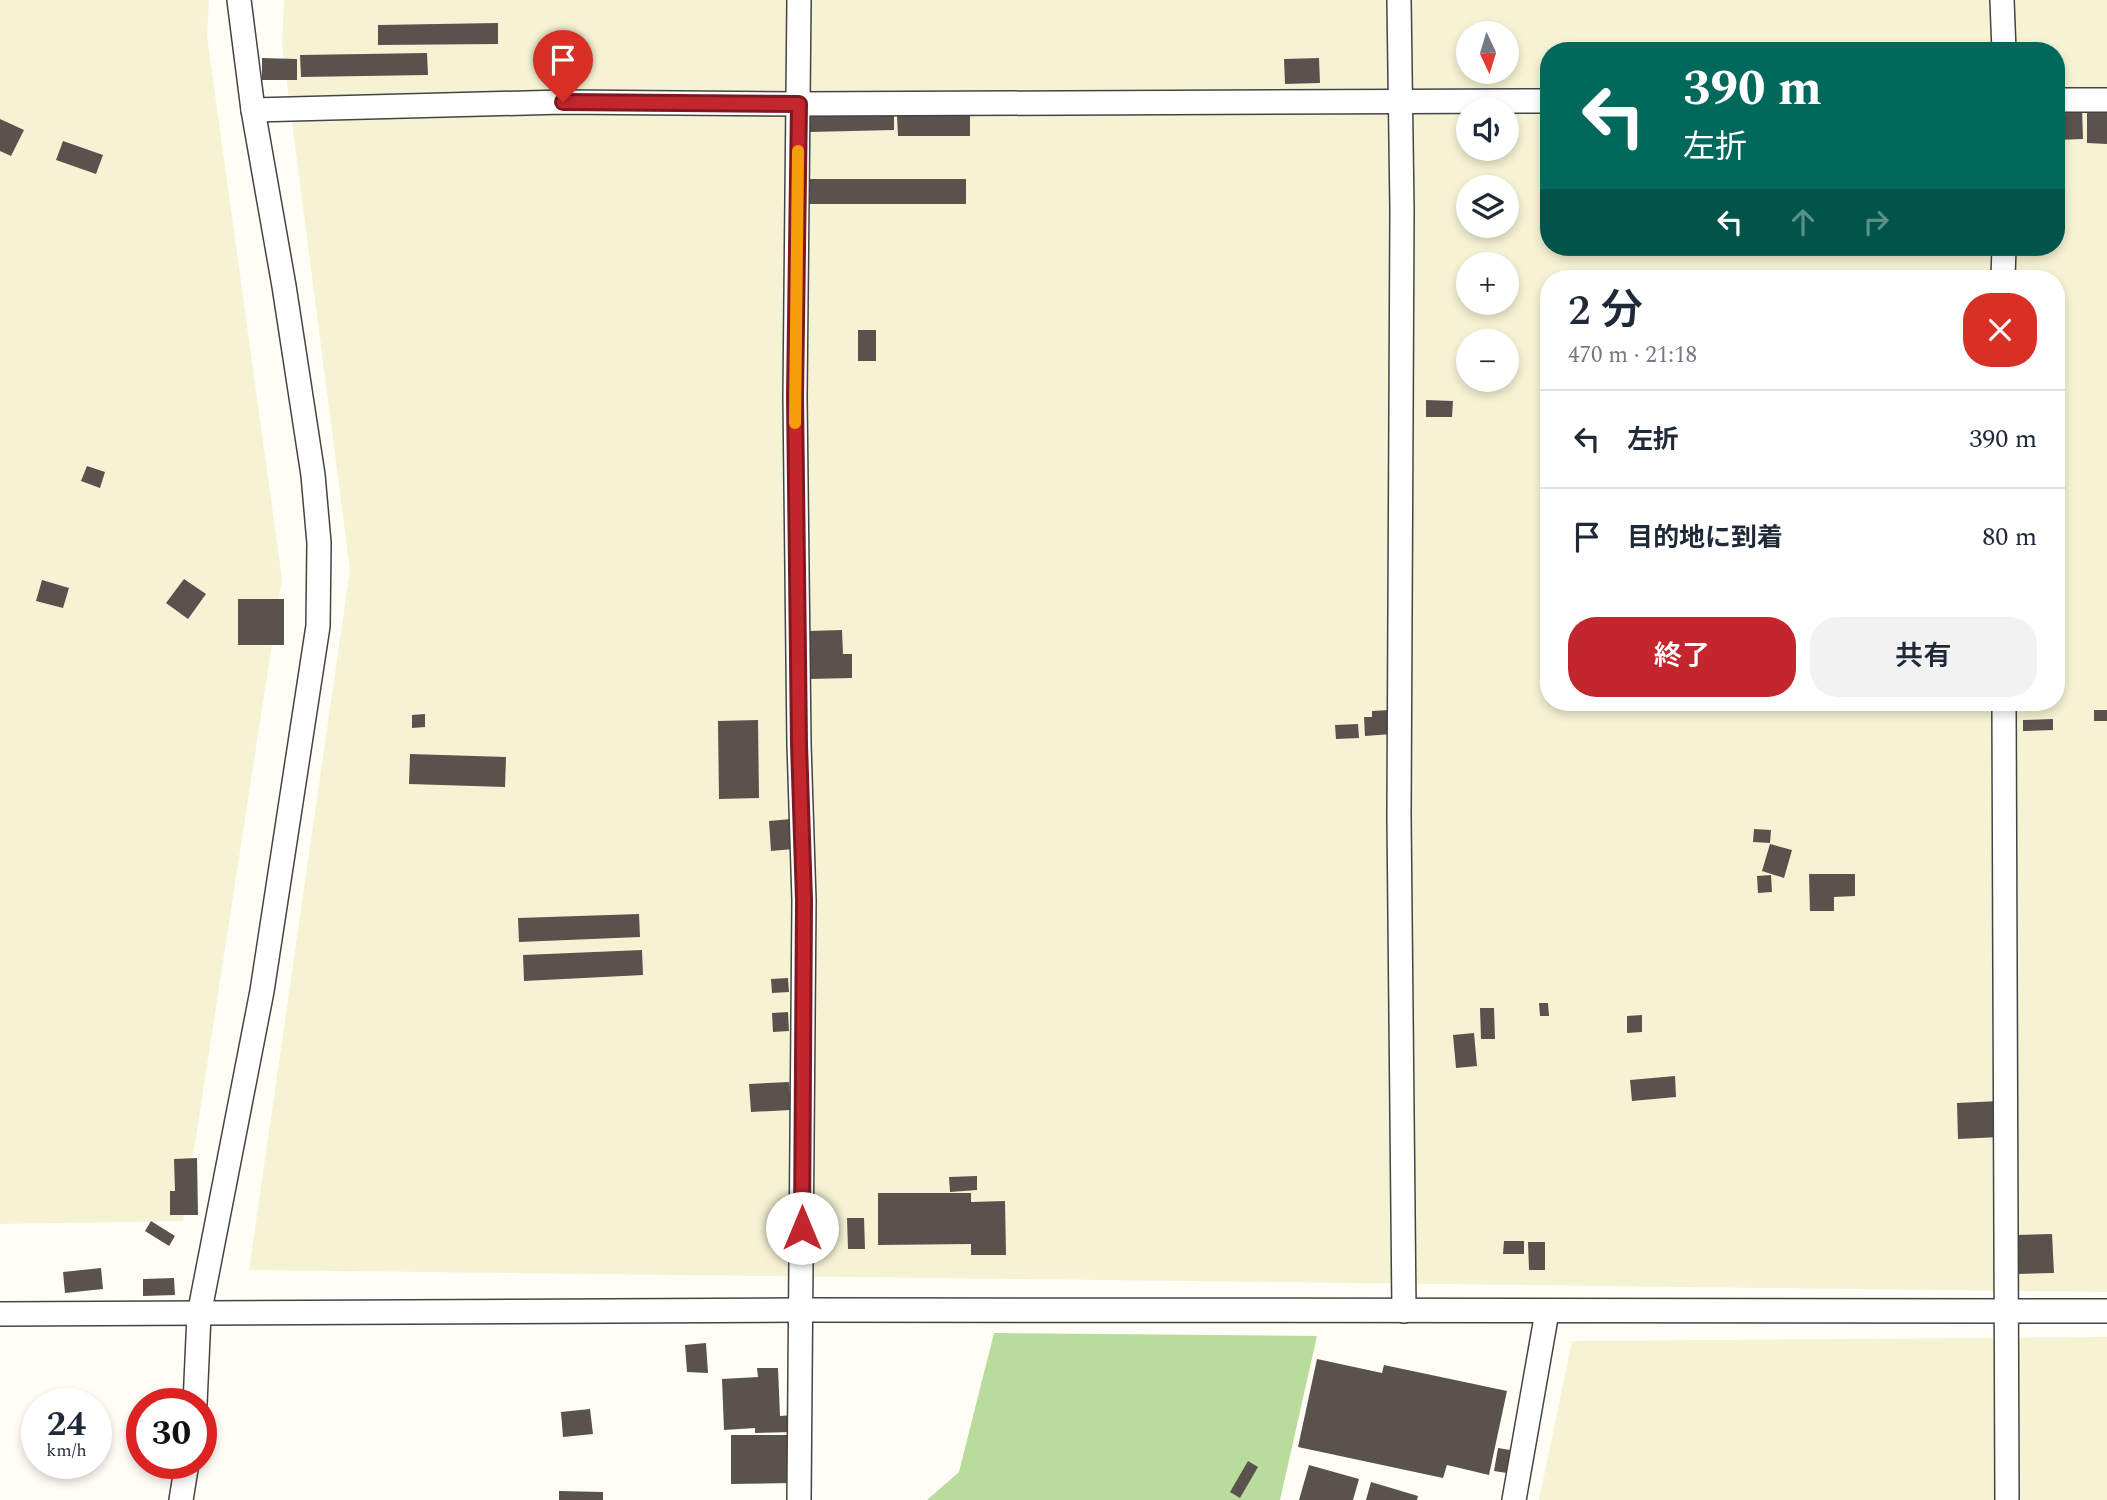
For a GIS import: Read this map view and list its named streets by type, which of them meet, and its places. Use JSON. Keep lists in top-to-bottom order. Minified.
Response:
{"north":"bottom","page":{"map_buttons":["+","−"],"turn":["390 m","左折"],"heading":["2 分","470 m · 21:18"],"list":[{"name":"左折","value":"390 m"},{"name":"目的地に到着","value":"80 m"}],"buttons":["終了","共有"],"speed":"24 km/h","limit":"30"}}
